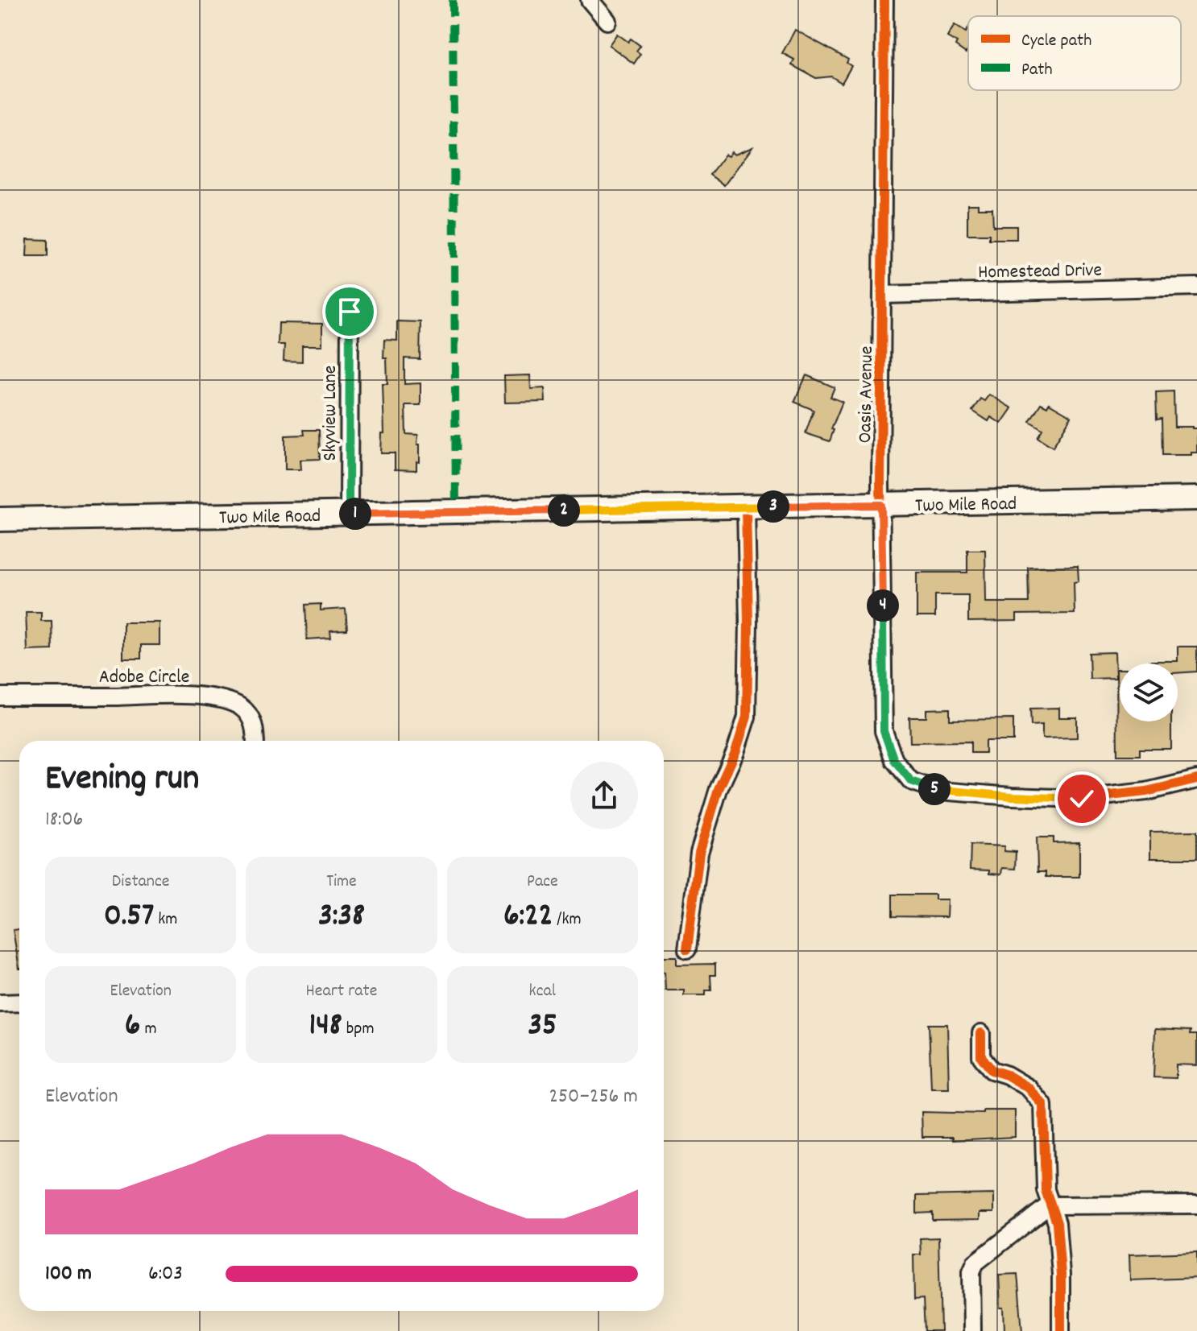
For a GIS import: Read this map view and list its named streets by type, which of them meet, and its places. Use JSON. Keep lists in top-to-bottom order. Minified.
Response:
{"streets":{"main road":["Two Mile Road"],"street":["Homestead Drive","Oasis Avenue","Skyview Lane","Adobe Circle"]},"crossings":[["Homestead Drive","Oasis Avenue"],["Oasis Avenue","Two Mile Road"],["Skyview Lane","Two Mile Road"]],"legend":["Cycle path","Path"],"page":{"pins":["3","2","1","4","5"],"heading":["Evening run","18:06"],"stats":[["Distance","0.57 km"],["Time","3:38"],["Pace","6:22 /km"],["Elevation","6 m"],["Heart rate","148 bpm"],["kcal","35"]],"chart":["Elevation","250–256 m"],"list":[{"name":"100 m","note":"6:03"}]}}
